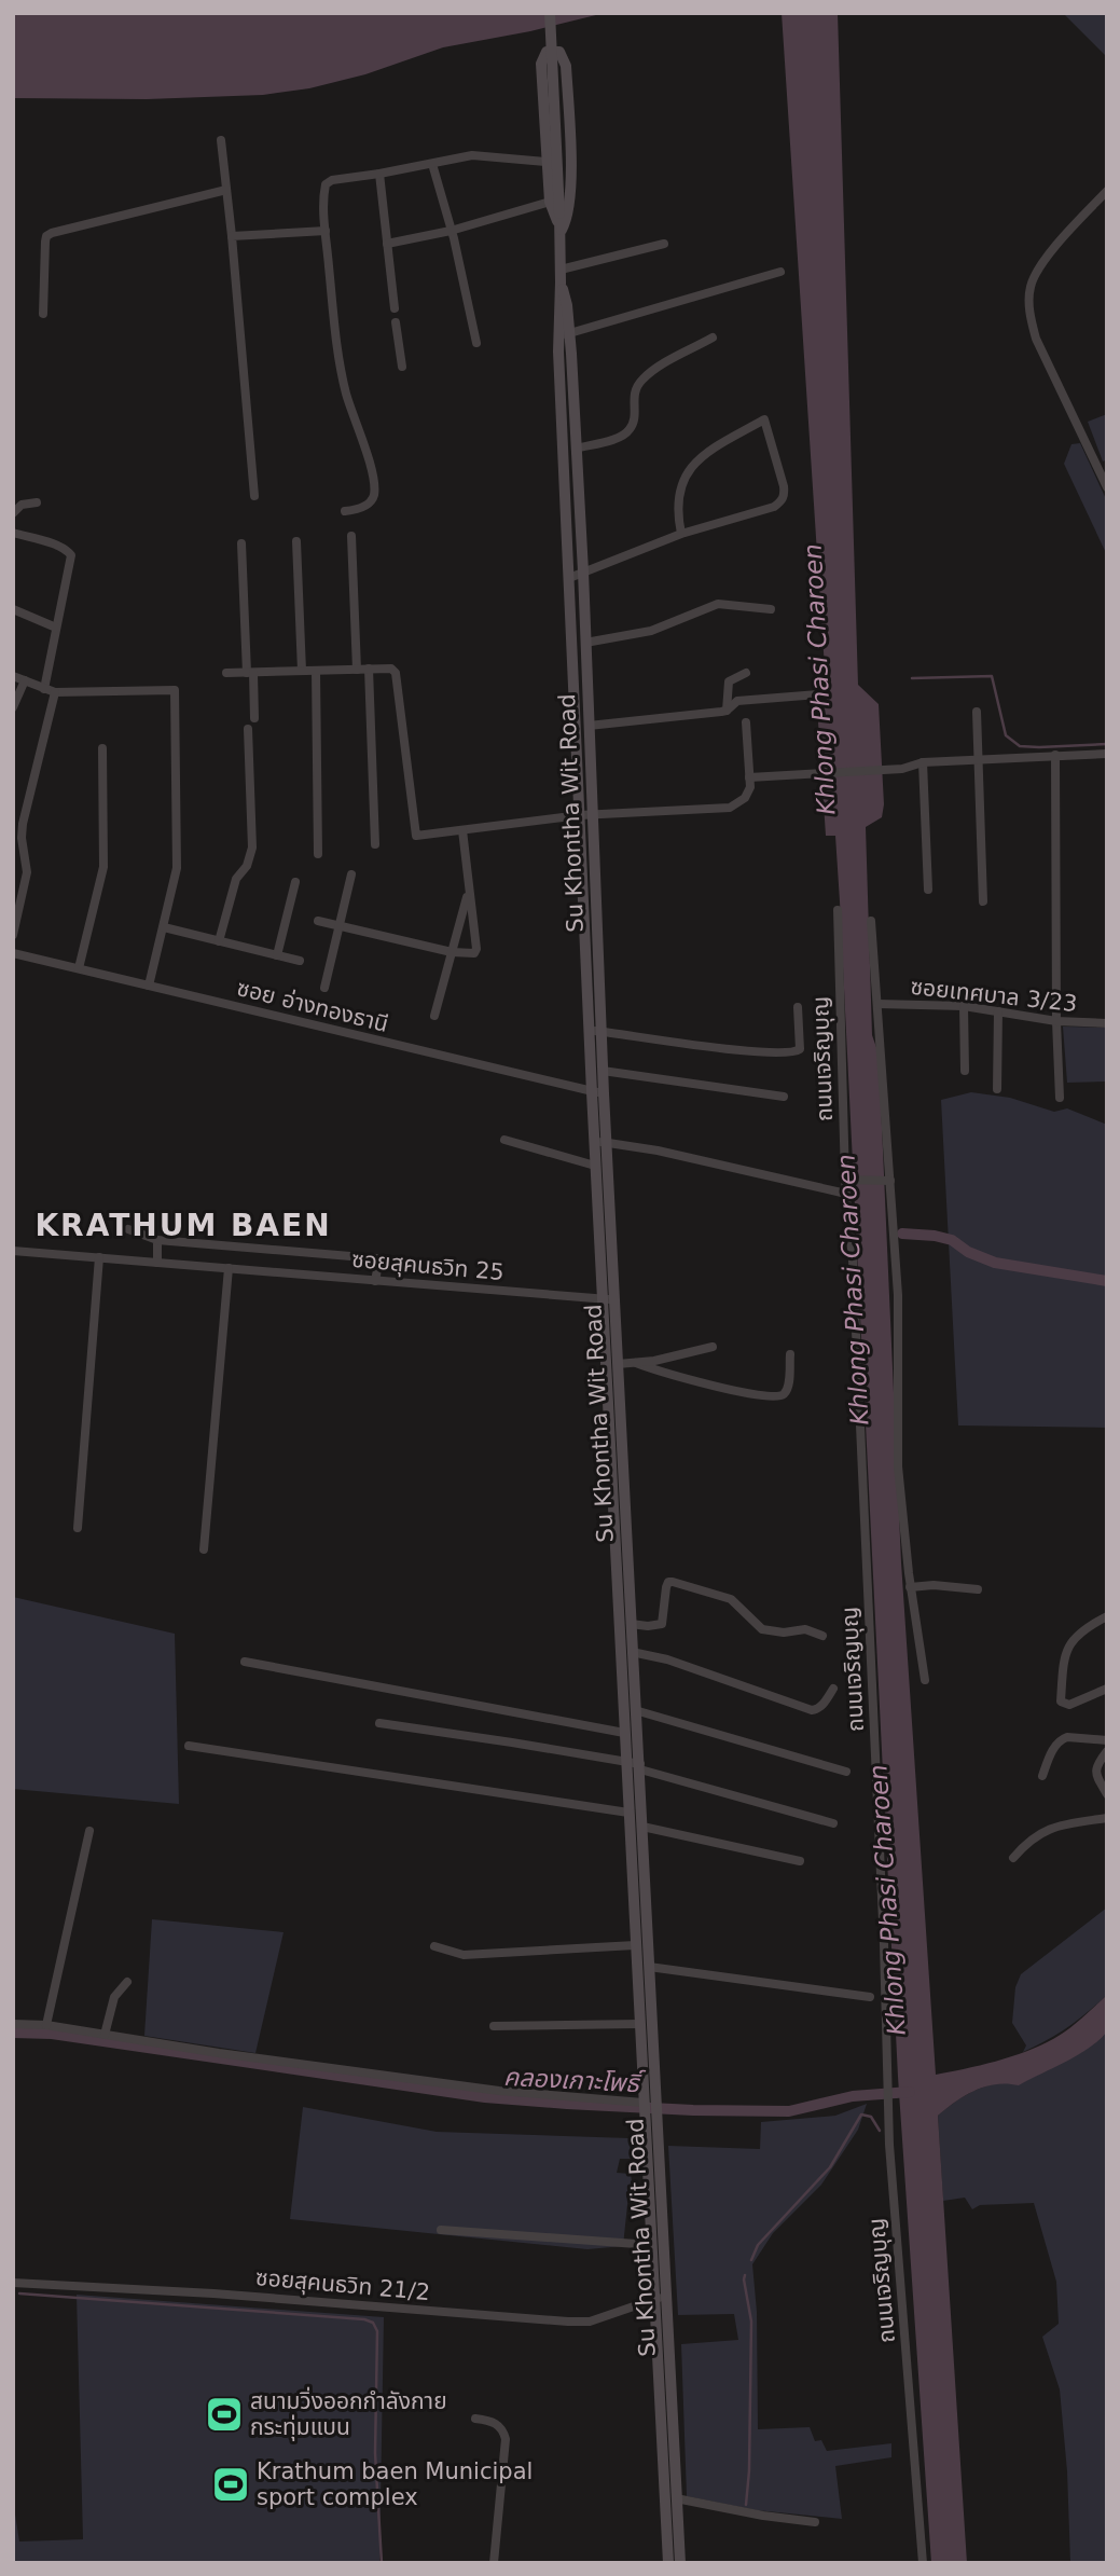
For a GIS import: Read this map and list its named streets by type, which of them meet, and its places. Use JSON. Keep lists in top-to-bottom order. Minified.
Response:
{"streets":{"main road":["Su Khontha Wit Road"],"street":["ซอยเทศบาล 3/23","ซอย อ่างทองธานี","ถนนเจริญบุญ","ซอยสุคนธวิท 25","ซอยสุคนธวิท 21/2"]},"crossings":[["Su Khontha Wit Road","ซอย อ่างทองธานี"],["Su Khontha Wit Road","ซอยสุคนธวิท 25"],["Su Khontha Wit Road","ซอยสุคนธวิท 21/2"]],"districts":["KRATHUM BAEN"],"water":["Khlong Phasi Charoen","คลองเกาะโพธิ์"],"places":{"sports":["สนามวิ่งออกกำลังกาย กระทุ่มแบน","Krathum baen Municipal sport complex"]}}
